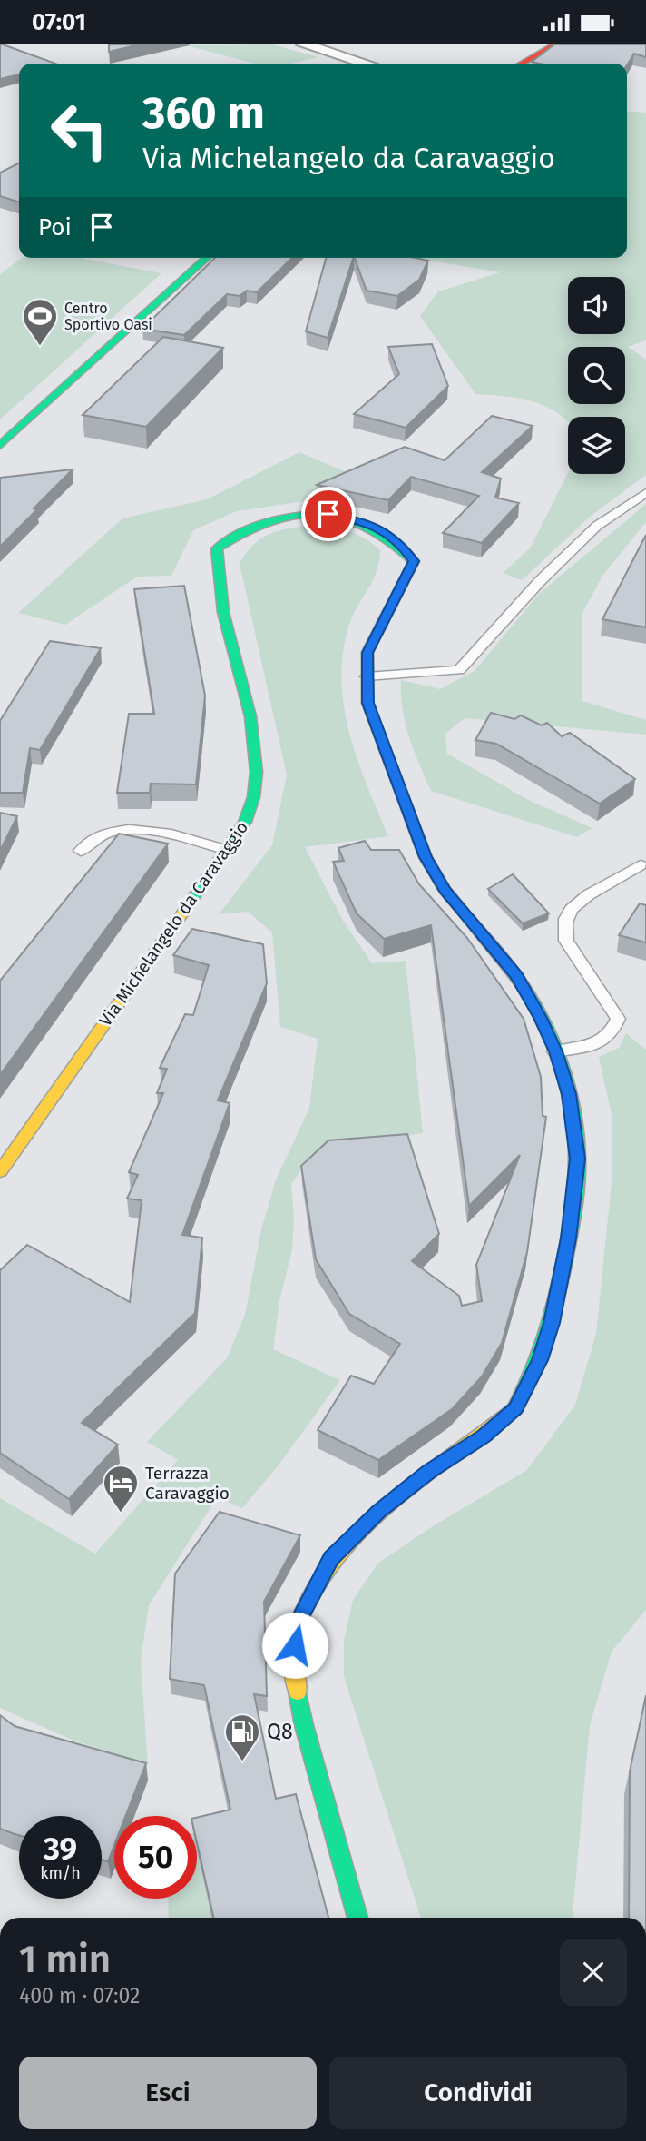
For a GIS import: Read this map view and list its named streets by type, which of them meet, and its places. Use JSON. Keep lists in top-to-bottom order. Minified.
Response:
{"streets":{"main road":["Via Michelangelo da Caravaggio"]},"places":{"sports":["Centro Sportivo Oasi"],"hotel":["Terrazza Caravaggio"],"fuel station":["Q8"]},"page":{"status":"07:01","turn":["360 m","Via Michelangelo da Caravaggio"],"then":"Poi","speed":"39 km/h","limit":"50","heading":["1 min","400 m · 07:02"],"buttons":["Esci","Condividi"]}}
